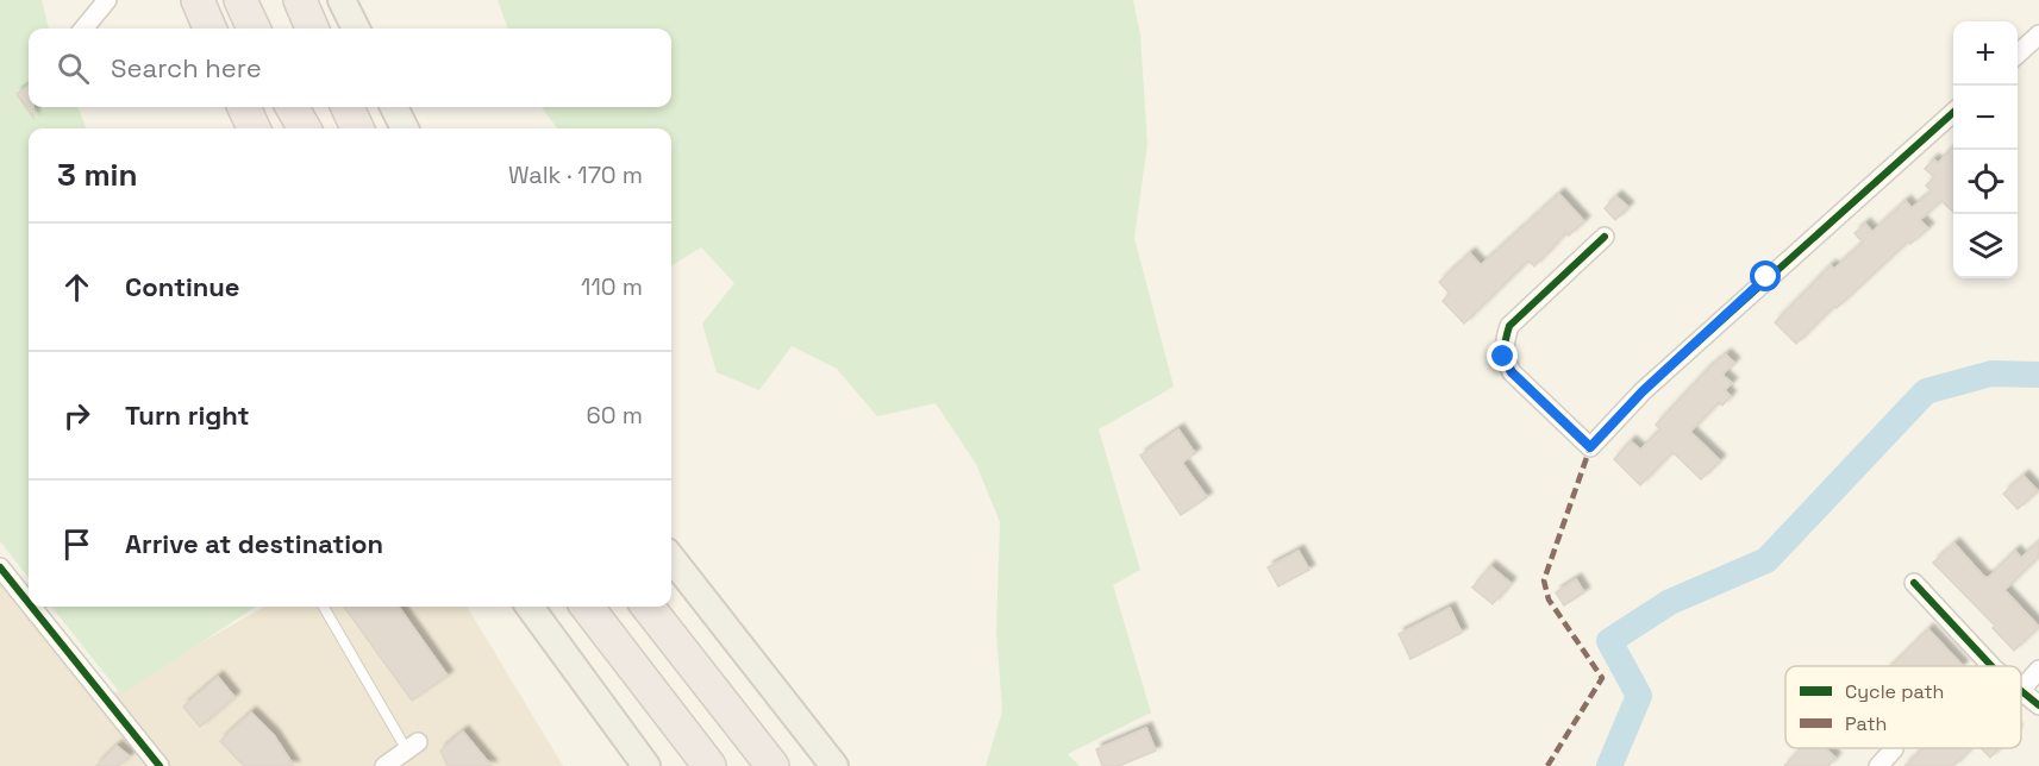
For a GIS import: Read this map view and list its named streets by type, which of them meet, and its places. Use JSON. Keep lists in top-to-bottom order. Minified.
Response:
{"legend":["Cycle path","Path"],"page":{"map_buttons":["+","−"],"search":"Search here","heading":["3 min","Walk · 170 m"],"list":[["Continue","110 m"],["Turn right","60 m"],"Arrive at destination"]}}
